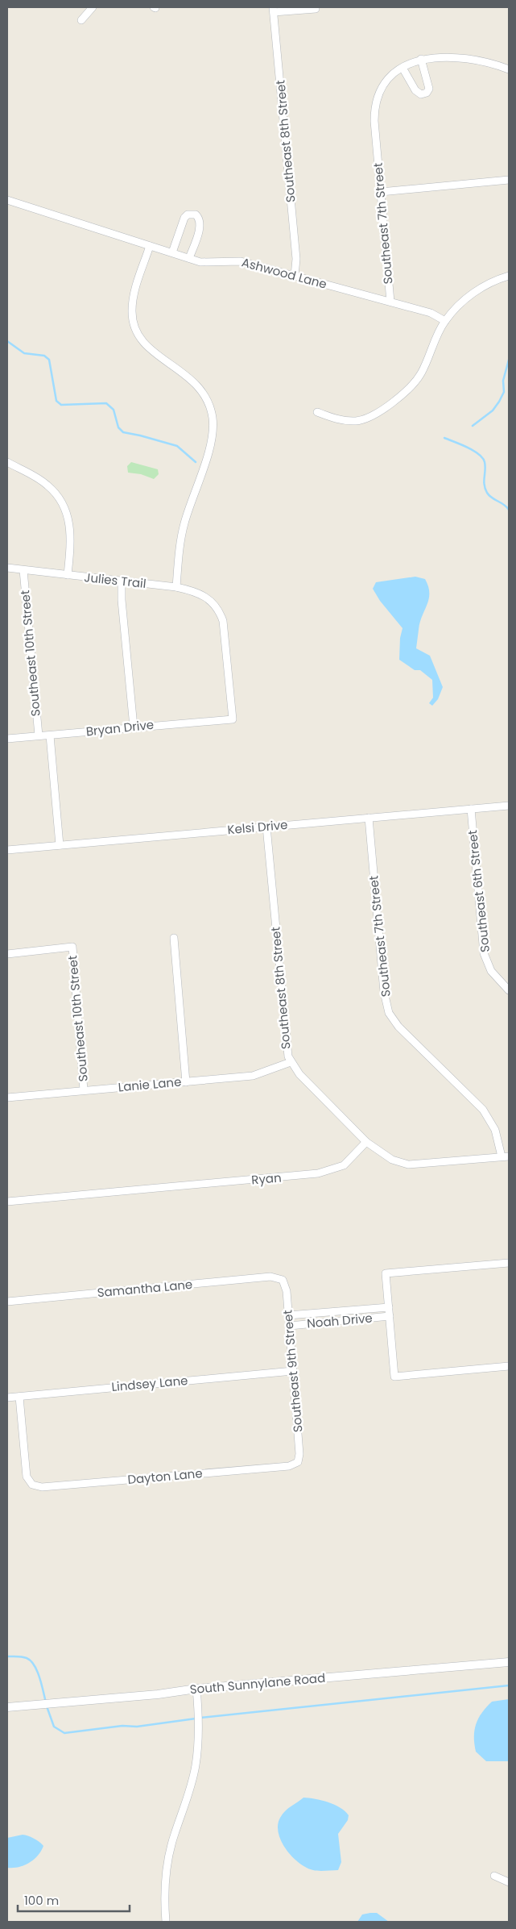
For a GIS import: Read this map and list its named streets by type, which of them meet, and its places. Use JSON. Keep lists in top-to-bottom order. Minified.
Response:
{"streets":{"street":["Southeast 8th Street","Southeast 7th Street","Ashwood Lane","Julies Trail","Southeast 10th Street","Bryan Drive","Kelsi Drive","Southeast 6th Street","Lanie Lane","Ryan","Samantha Lane","Noah Drive","Southeast 9th Street","Lindsey Lane","Dayton Lane","South Sunnylane Road"]},"crossings":[["Southeast 8th Street","Ashwood Lane"],["Southeast 8th Street","Kelsi Drive"],["Southeast 8th Street","Lanie Lane"],["Southeast 8th Street","Ryan"],["Southeast 7th Street","Ashwood Lane"],["Southeast 7th Street","Kelsi Drive"],["Julies Trail","Southeast 10th Street"],["Julies Trail","Bryan Drive"],["Southeast 10th Street","Bryan Drive"],["Southeast 10th Street","Lanie Lane"],["Kelsi Drive","Southeast 6th Street"],["Samantha Lane","Southeast 9th Street"],["Noah Drive","Southeast 9th Street"],["Southeast 9th Street","Lindsey Lane"],["Southeast 9th Street","Dayton Lane"],["Lindsey Lane","Dayton Lane"]],"scale_bar":"100 m"}
